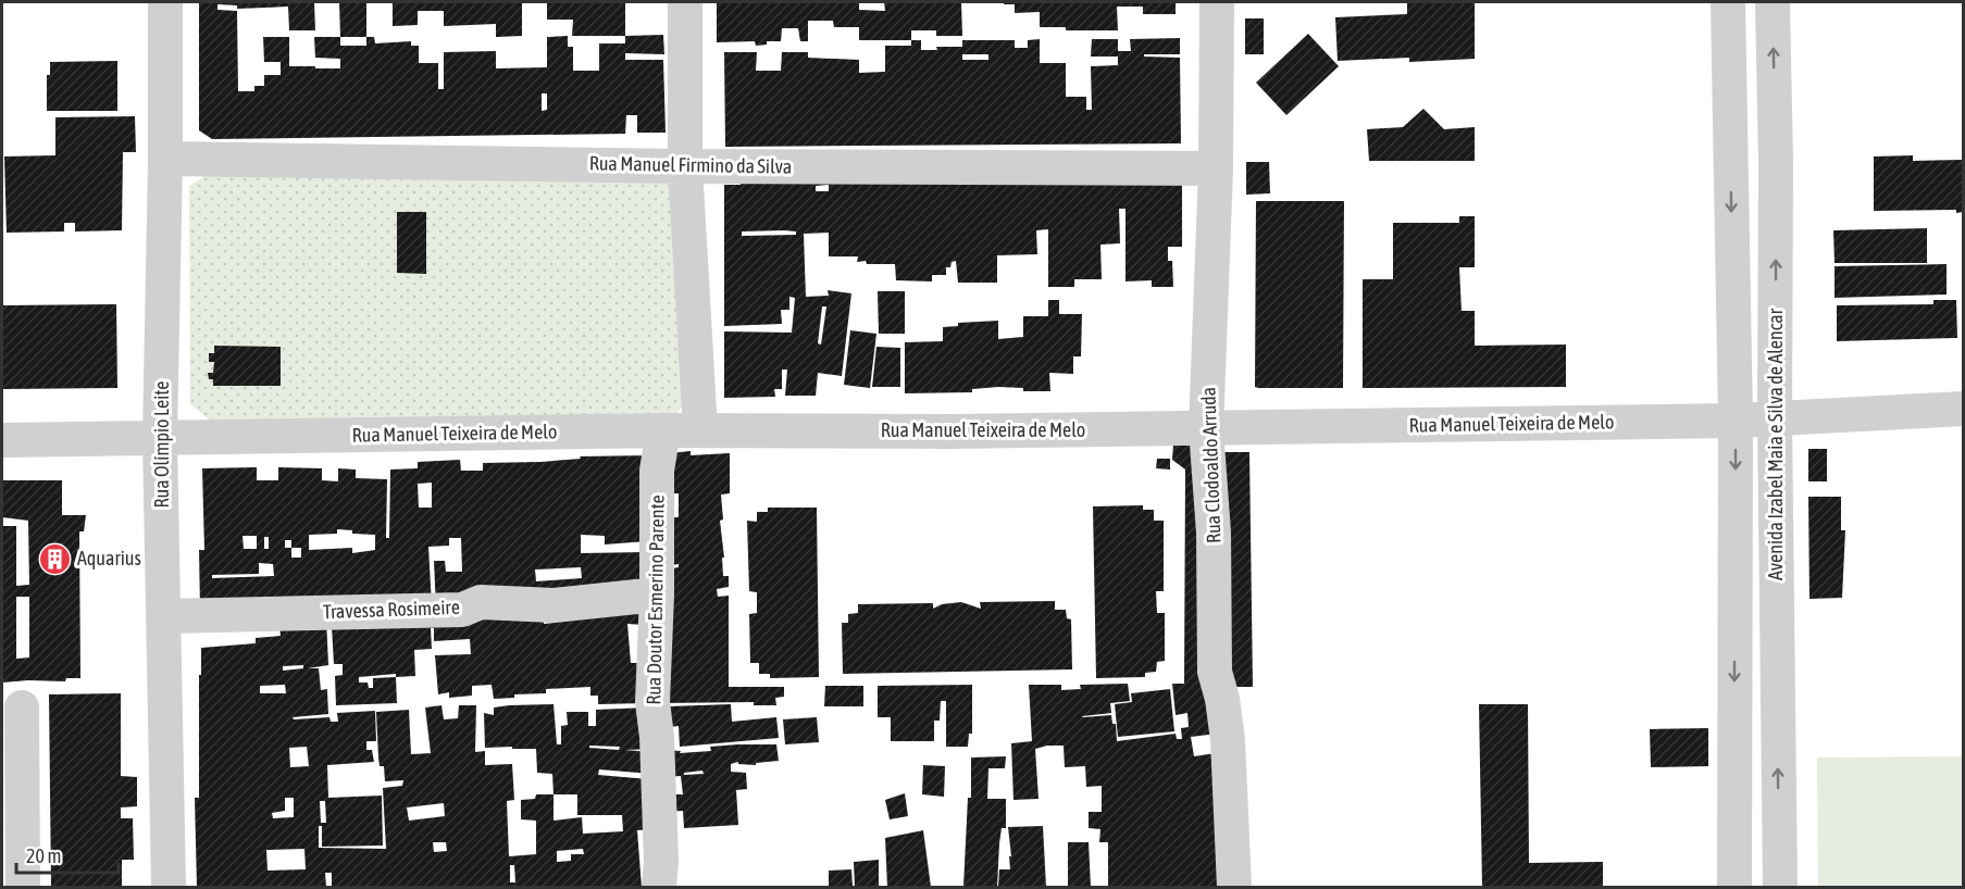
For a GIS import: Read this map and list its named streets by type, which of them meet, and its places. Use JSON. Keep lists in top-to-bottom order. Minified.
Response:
{"streets":{"street":["Rua Manuel Firmino da Silva","Rua Manuel Teixeira de Melo","Rua Olímpio Leite","Avenida Izabel Maia e Silva de Alencar","Rua Clodoaldo Arruda","Rua Doutor Esmerino Parente","Travessa Rosimeire"]},"crossings":[["Rua Manuel Firmino da Silva","Rua Olímpio Leite"],["Rua Manuel Firmino da Silva","Rua Clodoaldo Arruda"],["Rua Manuel Teixeira de Melo","Rua Olímpio Leite"],["Rua Manuel Teixeira de Melo","Avenida Izabel Maia e Silva de Alencar"],["Rua Manuel Teixeira de Melo","Rua Clodoaldo Arruda"],["Rua Manuel Teixeira de Melo","Rua Doutor Esmerino Parente"],["Rua Olímpio Leite","Travessa Rosimeire"],["Rua Doutor Esmerino Parente","Travessa Rosimeire"]],"places":{"building":["Aquarius"]},"scale_bar":"20 m"}
